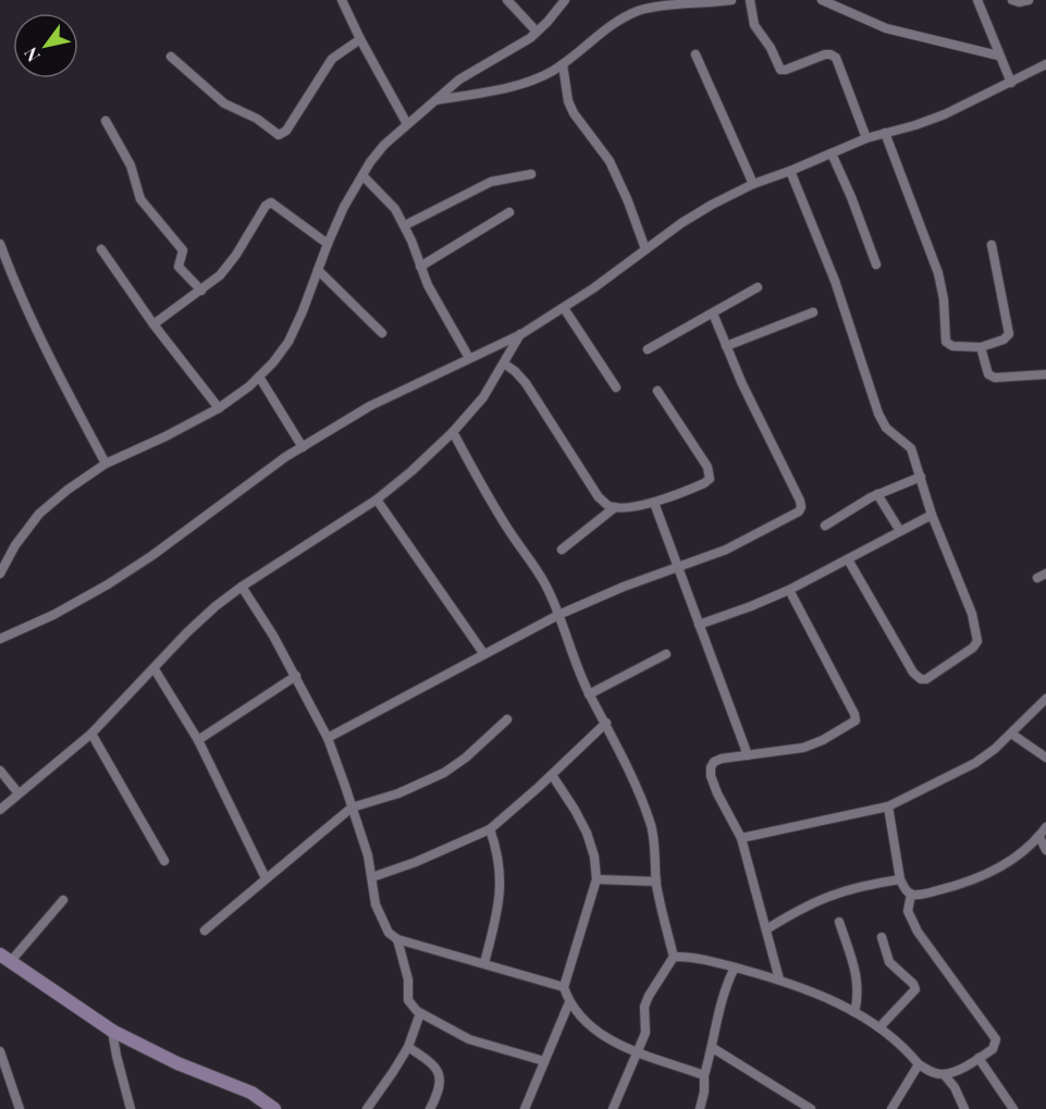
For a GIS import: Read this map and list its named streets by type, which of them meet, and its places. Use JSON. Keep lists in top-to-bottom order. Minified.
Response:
{"north":"bottom left"}
